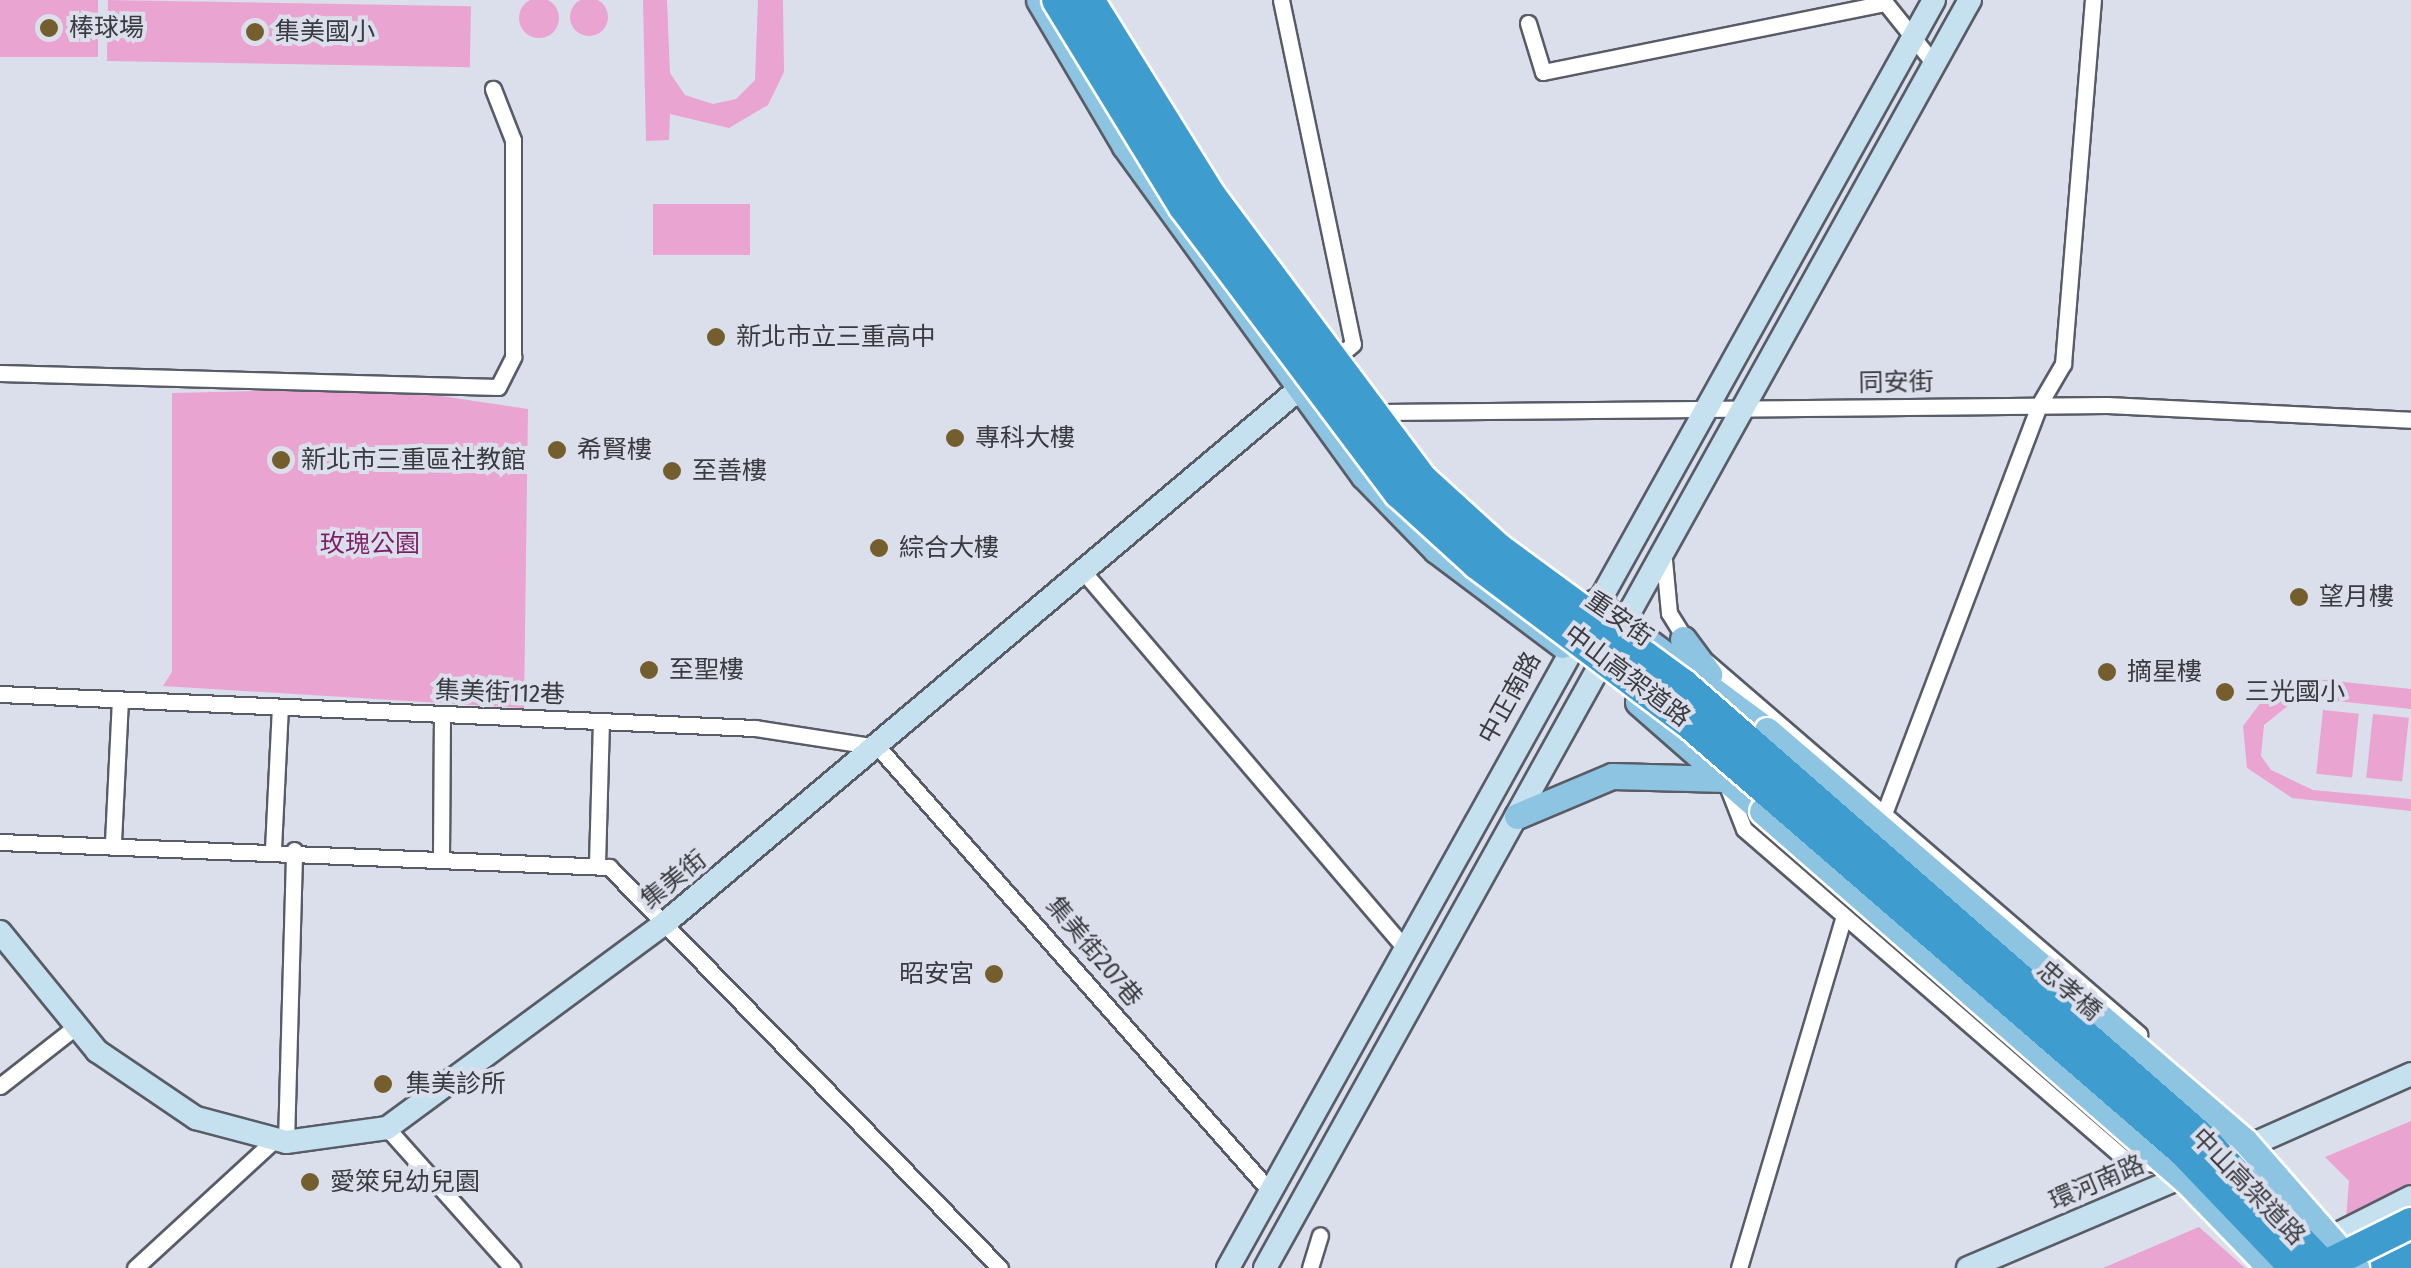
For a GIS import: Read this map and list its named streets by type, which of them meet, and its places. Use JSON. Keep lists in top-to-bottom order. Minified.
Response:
{"streets":{"highway":["中山高架道路"],"main road":["重安街","忠孝橋"],"street":["同安街","集美街112巷","中正南路","集美街","集美街207巷","環河南路"]},"crossings":[["同安街","重安街"],["同安街","中正南路"],["重安街","中山高架道路"],["重安街","中正南路"],["重安街","集美街"],["重安街","忠孝橋"],["重安街","環河南路"],["集美街112巷","集美街"],["集美街112巷","集美街207巷"],["中正南路","集美街207巷"],["集美街","集美街207巷"]],"parks":["玫瑰公園"],"places":["棒球場","集美國小","新北市立三重高中","專科大樓","希賢樓","新北市三重區社教館","至善樓","綜合大樓","望月樓","至聖樓","摘星樓","三光國小","昭安宮","集美診所","愛箂兒幼兒園"]}
